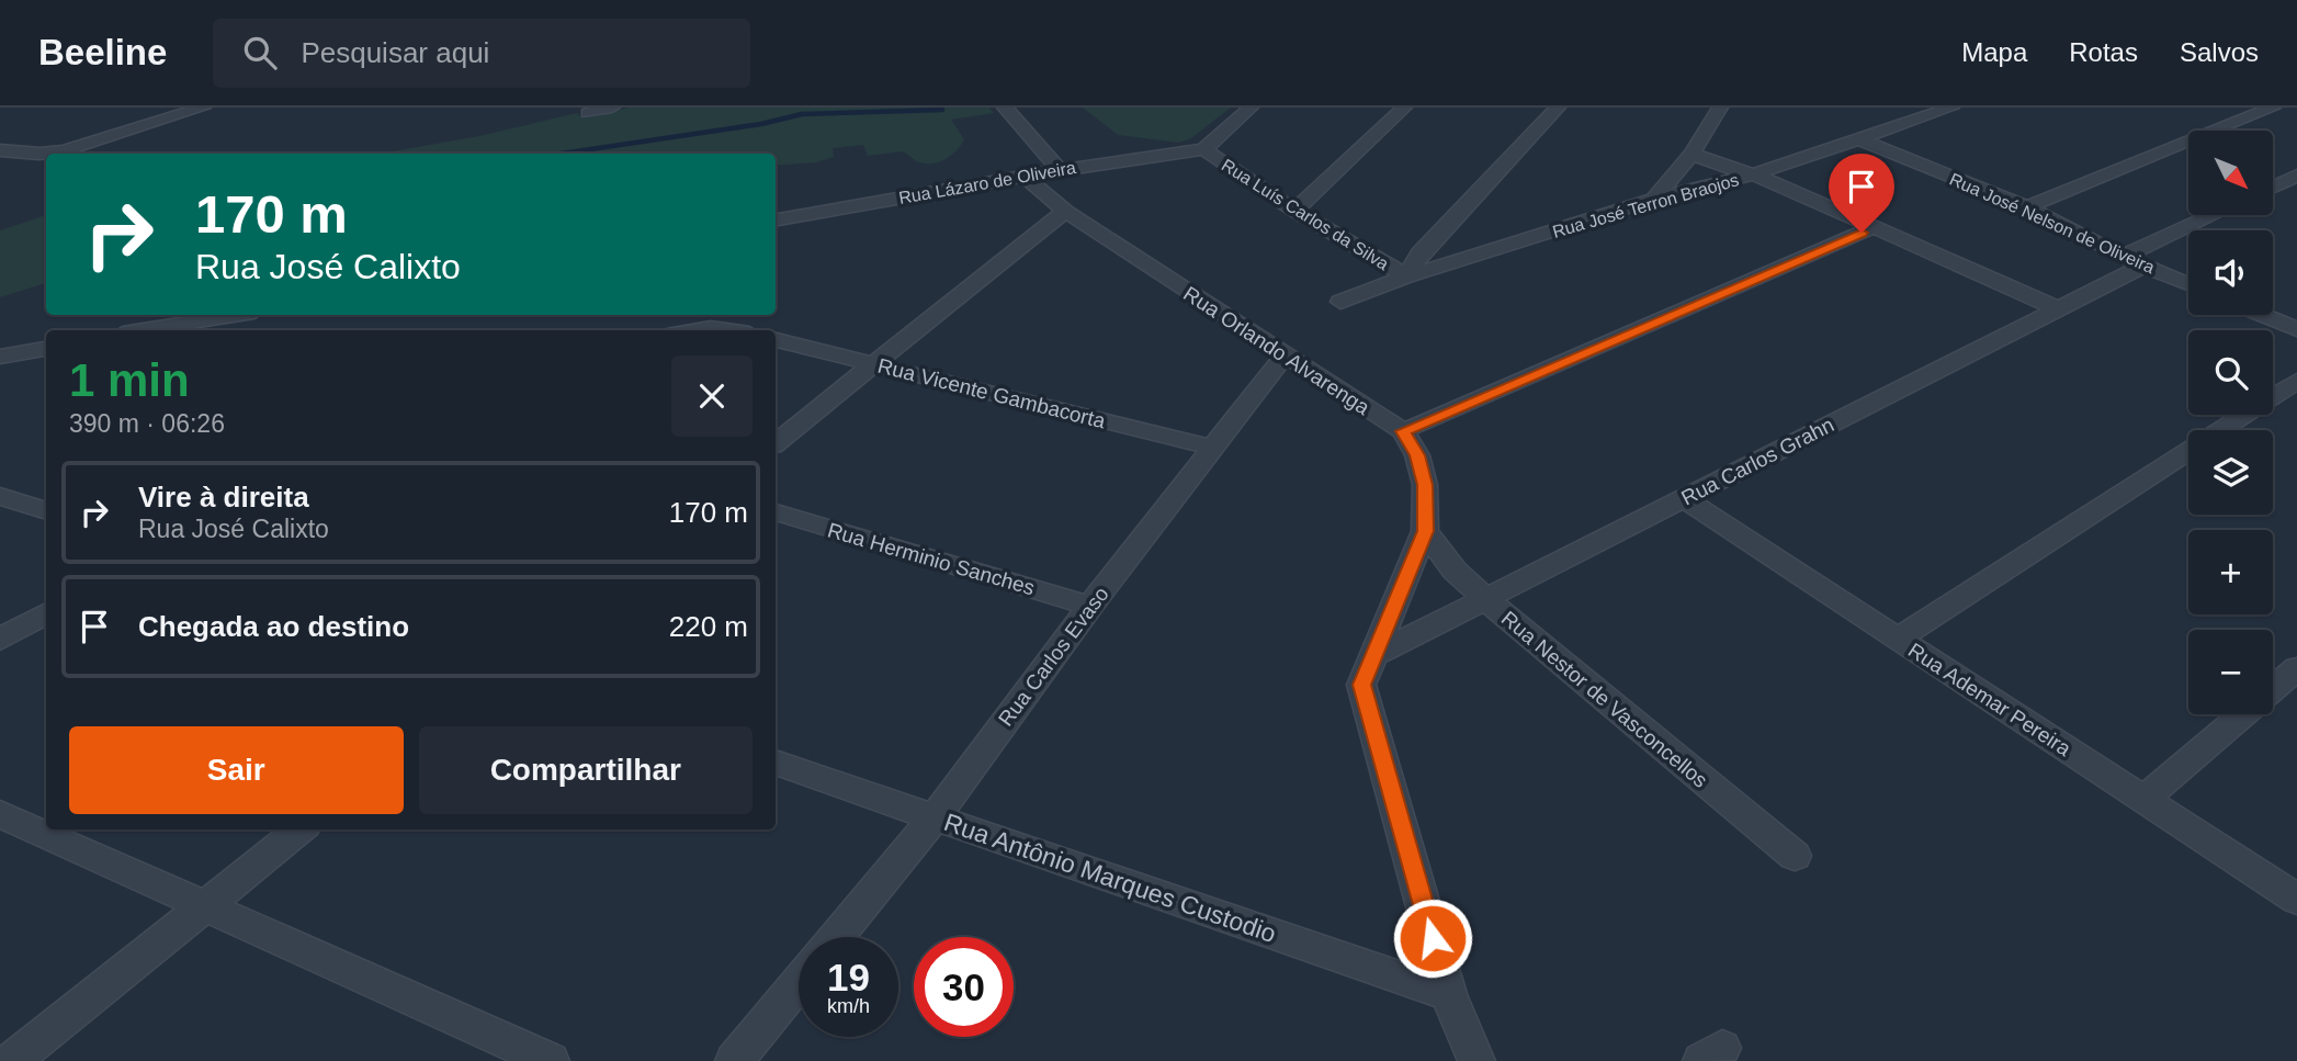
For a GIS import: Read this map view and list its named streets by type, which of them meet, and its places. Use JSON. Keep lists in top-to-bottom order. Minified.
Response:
{"streets":{"street":["Rua Lázaro de Oliveira","Rua José Terron Braojos","Rua Luís Carlos da Silva","Rua José Nelson de Oliveira","Rua Orlando Alvarenga","Rua Vicente Gambacorta","Rua Carlos Grahn","Rua Herminio Sanches","Rua Carlos Evaso","Rua Nestor de Vasconcellos","Rua Ademar Pereira","Rua Antônio Marques Custodio"]},"crossings":[["Rua Lázaro de Oliveira","Rua Luís Carlos da Silva"],["Rua Lázaro de Oliveira","Rua Orlando Alvarenga"],["Rua José Terron Braojos","Rua Luís Carlos da Silva"],["Rua José Terron Braojos","Rua José Nelson de Oliveira"],["Rua José Nelson de Oliveira","Rua Carlos Grahn"],["Rua Orlando Alvarenga","Rua Carlos Evaso"],["Rua Vicente Gambacorta","Rua Carlos Evaso"],["Rua Carlos Grahn","Rua Nestor de Vasconcellos"],["Rua Carlos Grahn","Rua Ademar Pereira"],["Rua Herminio Sanches","Rua Carlos Evaso"],["Rua Carlos Evaso","Rua Antônio Marques Custodio"]],"north":"bottom right","page":{"header":"Beeline","search":"Pesquisar aqui","nav":["Mapa","Rotas","Salvos"],"map_buttons":["+","−"],"turn":["170 m","Rua José Calixto"],"heading":["1 min","390 m · 06:26"],"list":[{"name":"Vire à direita","note":"Rua José Calixto","value":"170 m"},{"name":"Chegada ao destino","value":"220 m"}],"buttons":["Sair","Compartilhar"],"speed":"19 km/h","limit":"30"}}
